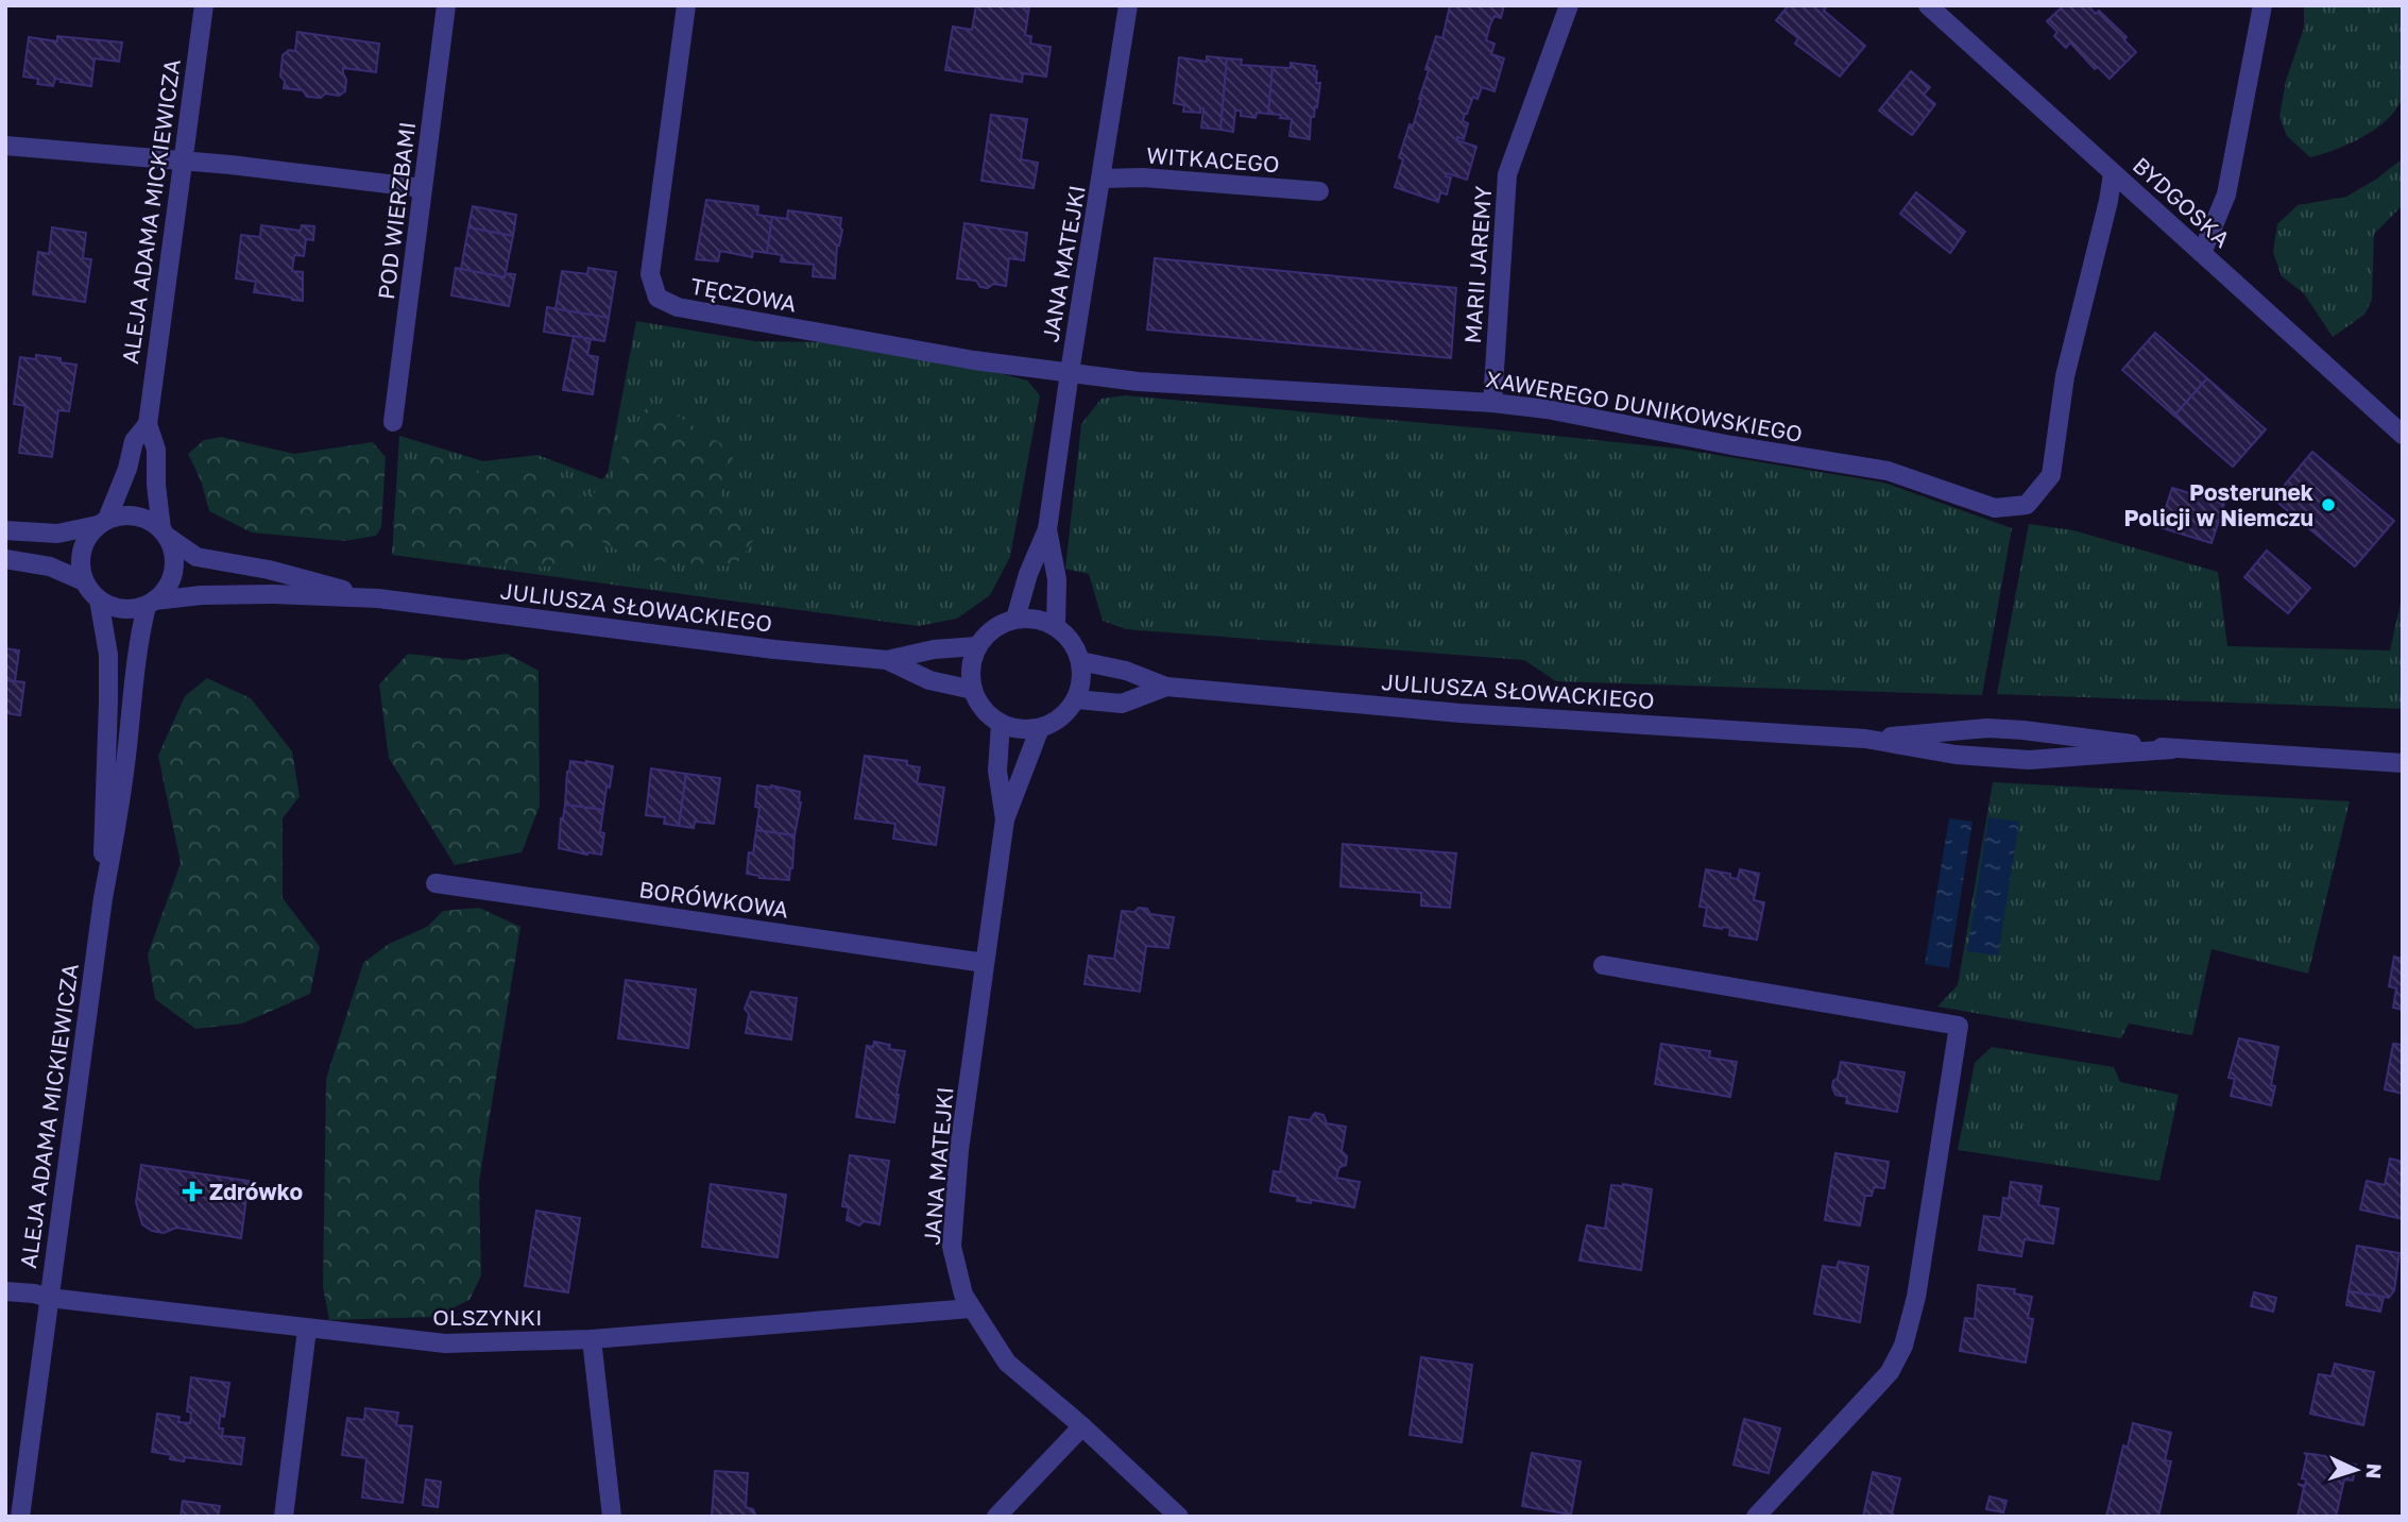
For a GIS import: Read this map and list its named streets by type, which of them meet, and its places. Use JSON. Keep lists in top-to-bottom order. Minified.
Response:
{"streets":{"street":["WITKACEGO","BYDGOSKA","POD WIERZBAMI","ALEJA ADAMA MICKIEWICZA","JANA MATEJKI","MARII JAREMY","TĘCZOWA","XAWEREGO DUNIKOWSKIEGO","JULIUSZA SŁOWACKIEGO","BORÓWKOWA","OLSZYNKI"]},"crossings":[["WITKACEGO","JANA MATEJKI"],["BYDGOSKA","XAWEREGO DUNIKOWSKIEGO"],["ALEJA ADAMA MICKIEWICZA","JULIUSZA SŁOWACKIEGO"],["ALEJA ADAMA MICKIEWICZA","OLSZYNKI"],["JANA MATEJKI","TĘCZOWA"],["JANA MATEJKI","XAWEREGO DUNIKOWSKIEGO"],["JANA MATEJKI","JULIUSZA SŁOWACKIEGO"],["JANA MATEJKI","BORÓWKOWA"],["JANA MATEJKI","OLSZYNKI"],["MARII JAREMY","XAWEREGO DUNIKOWSKIEGO"],["TĘCZOWA","XAWEREGO DUNIKOWSKIEGO"]],"places":{"other":["Posterunek Policji w Niemczu"],"health":["Zdrówko"]},"north":"right"}
